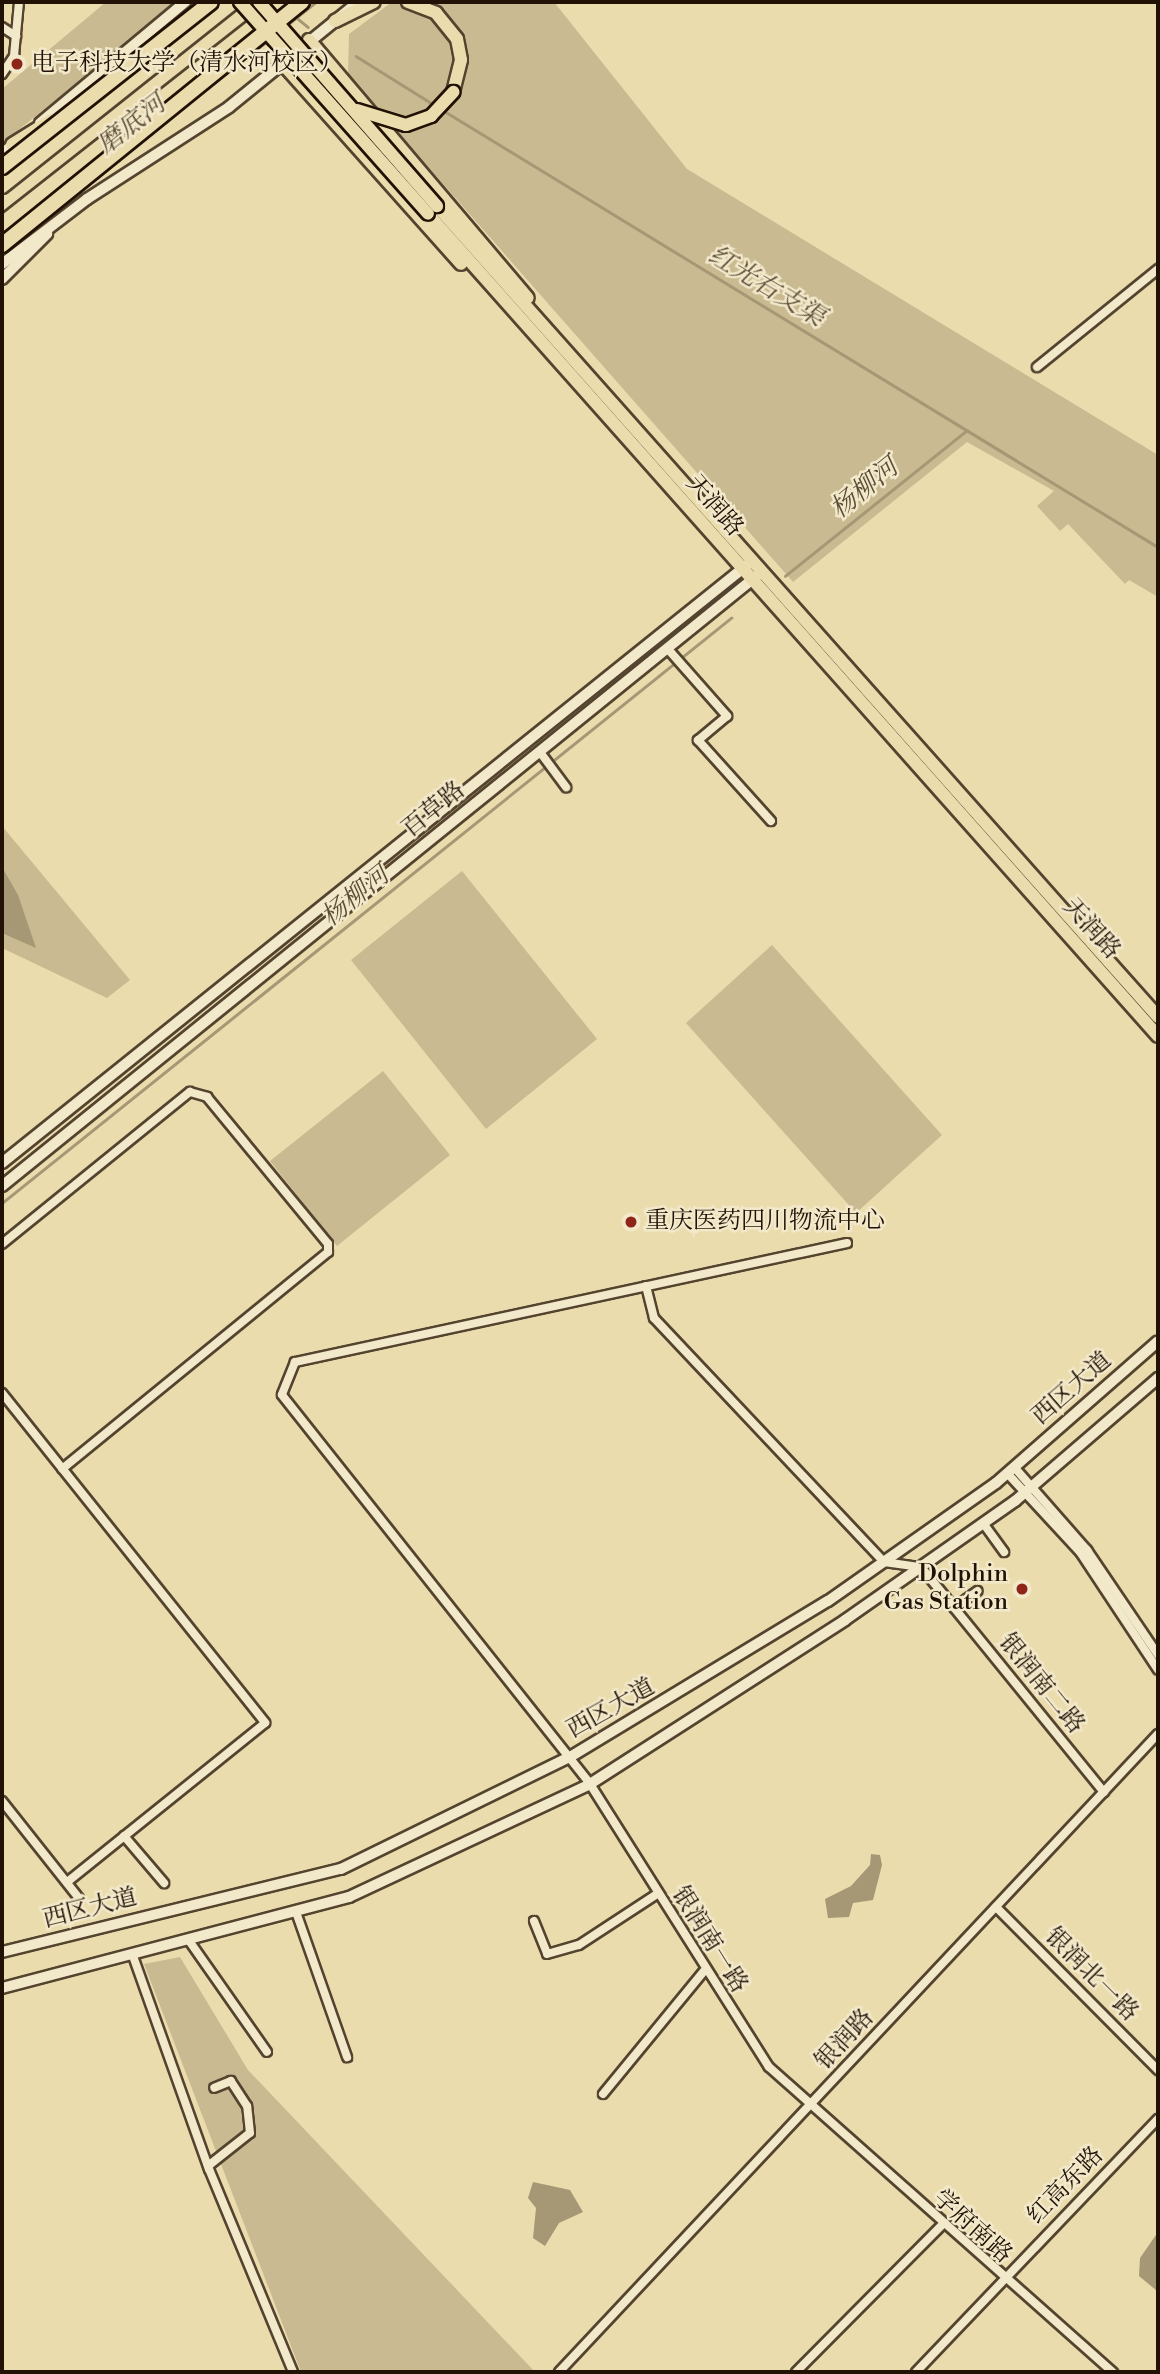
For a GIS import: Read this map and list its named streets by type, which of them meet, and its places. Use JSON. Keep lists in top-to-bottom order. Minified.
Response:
{"streets":{"main road":["天润路","西区大道"],"street":["百草路","银润南二路","银润南一路","银润北一路","银润路","红高东路","学府南路"]},"crossings":[["天润路","百草路"],["西区大道","银润南二路"],["西区大道","银润南一路"],["银润南二路","银润路"],["银润南一路","银润路"],["银润南一路","学府南路"],["银润北一路","银润路"],["银润路","学府南路"],["红高东路","学府南路"]],"water":["磨底河","红光右支渠","杨柳河"],"places":["电子科技大学（清水河校区）","重庆医药四川物流中心","Dolphin Gas Station"]}
